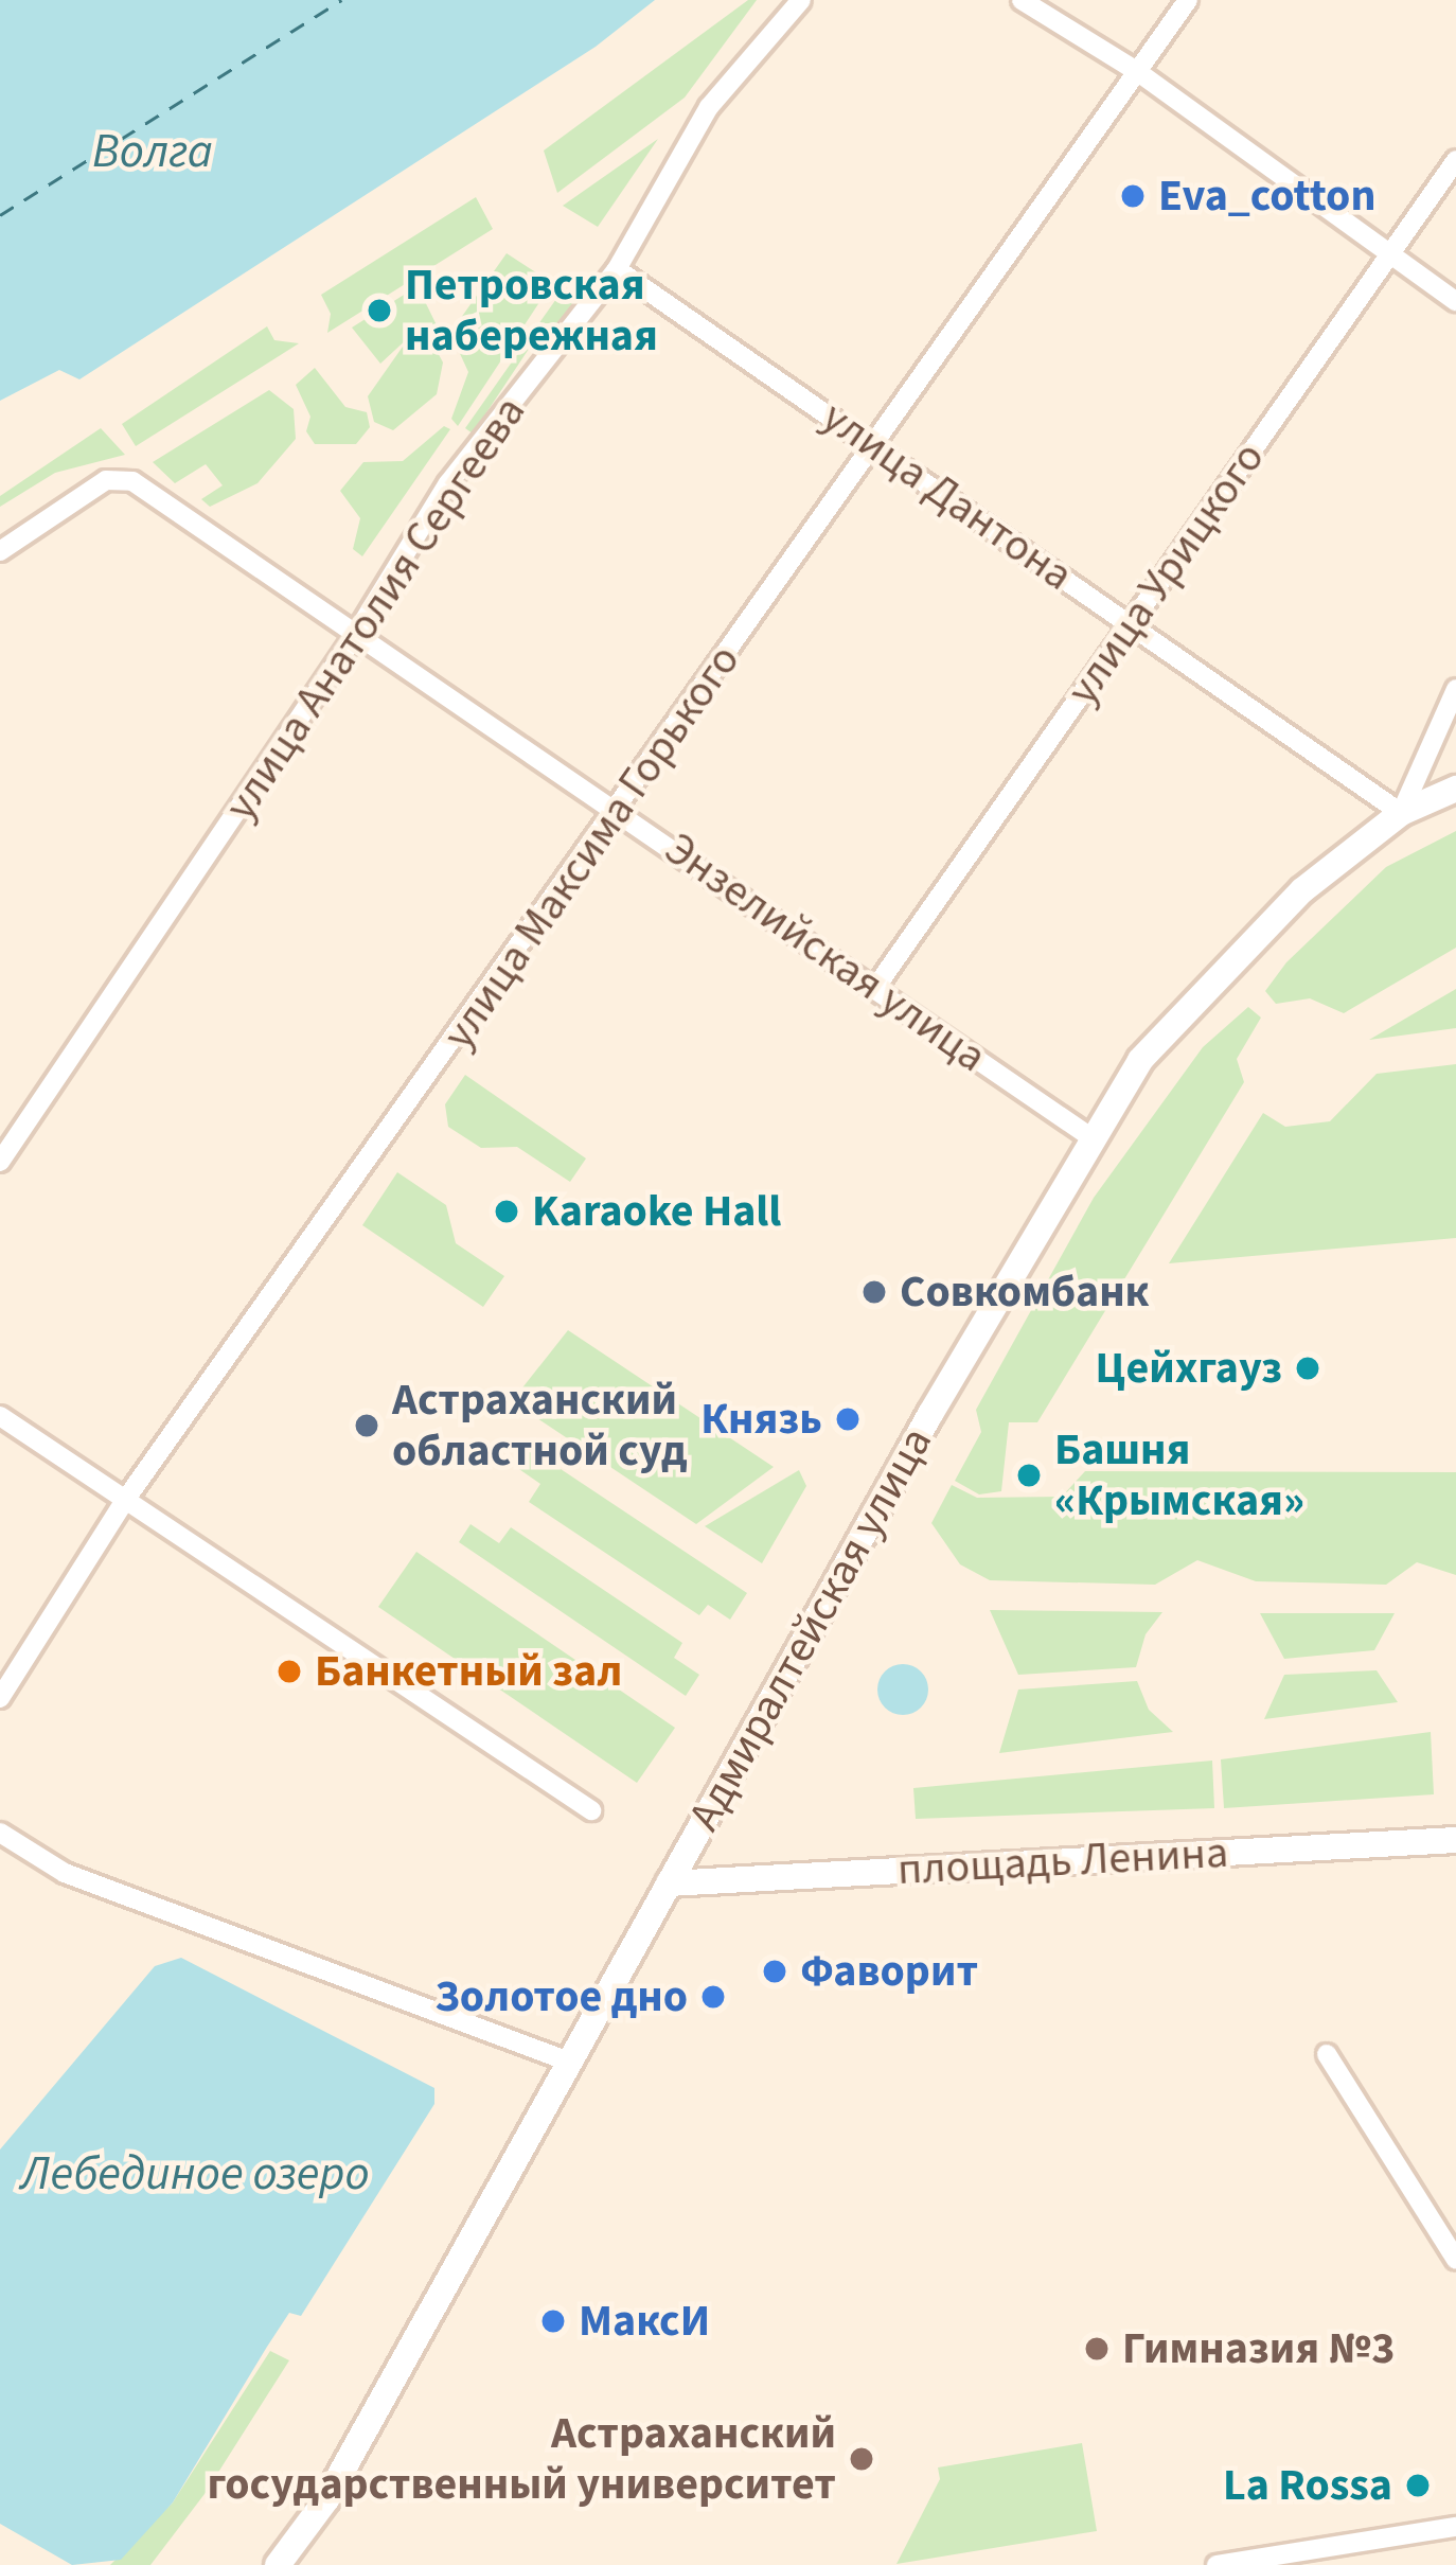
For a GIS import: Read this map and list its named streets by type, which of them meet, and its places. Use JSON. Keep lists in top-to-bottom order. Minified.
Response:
{"streets":{"main road":["Адмиралтейская улица","площадь Ленина"],"street":["улица Дантона","улица Урицкого","улица Анатолия Сергеева","улица Максима Горького","Энзелийская улица"]},"crossings":[["улица Дантона","улица Урицкого"],["улица Дантона","улица Анатолия Сергеева"],["улица Дантона","улица Максима Горького"],["улица Дантона","Адмиралтейская улица"],["улица Урицкого","Энзелийская улица"],["улица Анатолия Сергеева","Энзелийская улица"],["улица Максима Горького","Энзелийская улица"],["Энзелийская улица","Адмиралтейская улица"],["Адмиралтейская улица","площадь Ленина"]],"water":["Волга","Лебединое озеро"],"places":["Eva_cotton","Петровская набережная","Karaoke Hall","Совкомбанк","Цейхгауз","Князь","Астраханский областной суд","Башня «Крымская»","Банкетный зал","Фаворит","Золотое дно","МаксИ","Гимназия №3","Астраханский государственный университет","La Rossa"]}
